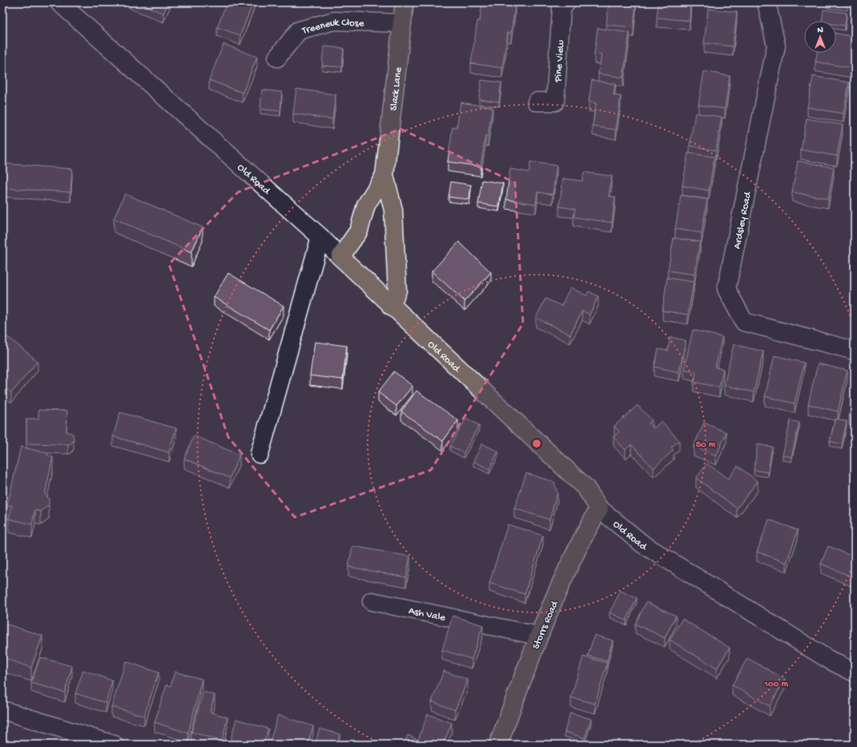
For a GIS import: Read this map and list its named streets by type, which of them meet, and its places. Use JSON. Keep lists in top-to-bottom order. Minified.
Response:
{"streets":{"main road":["Slack Lane","Old Road","Storrs Road"],"street":["Treeneuk Close","Pine View","Ardsley Road","Ash Vale"]},"crossings":[["Treeneuk Close","Slack Lane"],["Slack Lane","Old Road"],["Old Road","Storrs Road"],["Ash Vale","Storrs Road"]],"north":"top","rings":["50 m","100 m"]}
